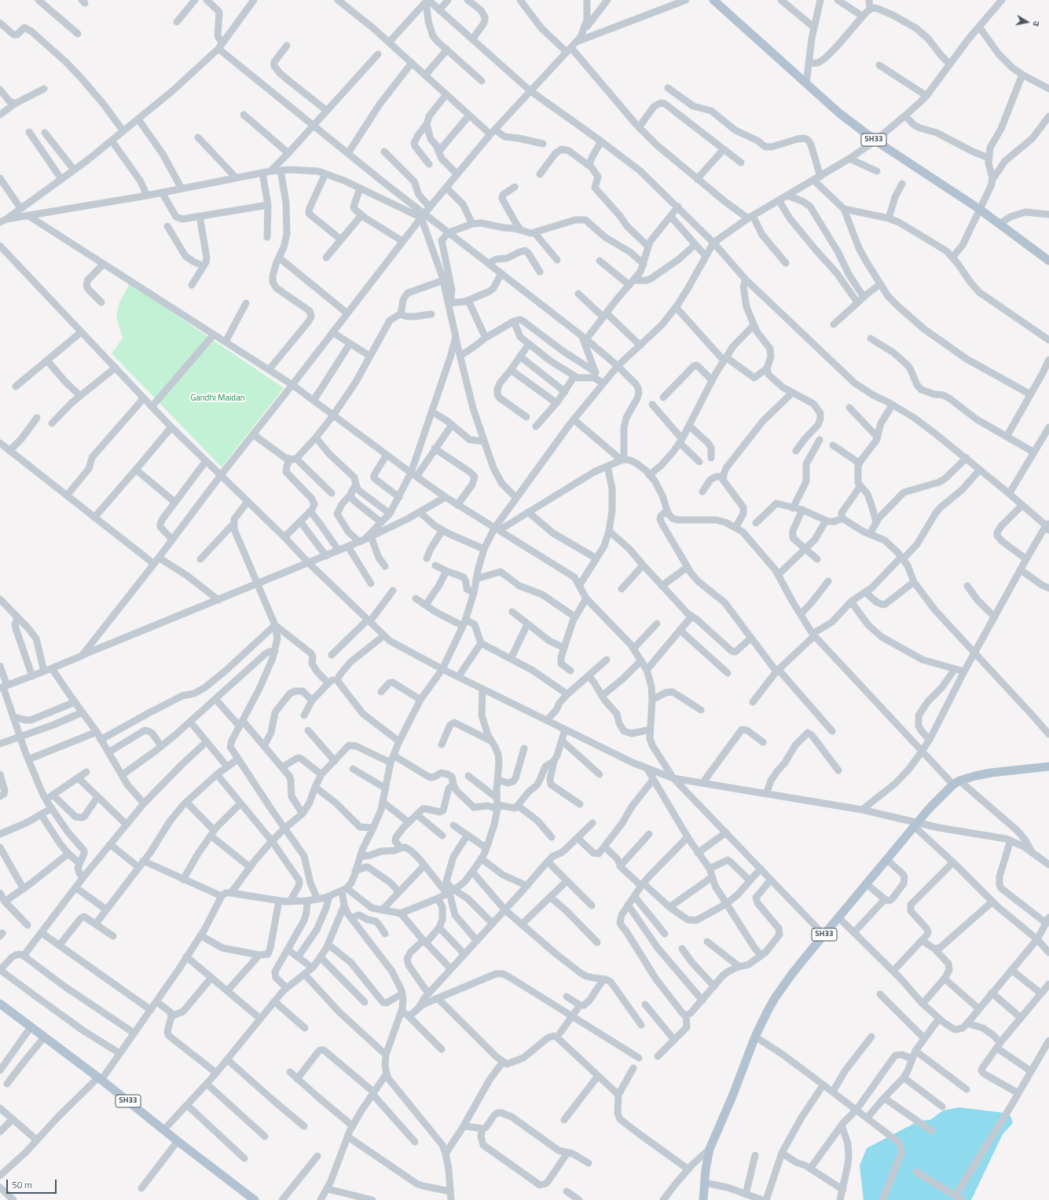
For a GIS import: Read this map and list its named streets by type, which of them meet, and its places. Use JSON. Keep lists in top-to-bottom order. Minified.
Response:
{"streets":{"main road":["SH33"]},"parks":["Gandhi Maidan"],"scale_bar":"50 m","north":"right"}
